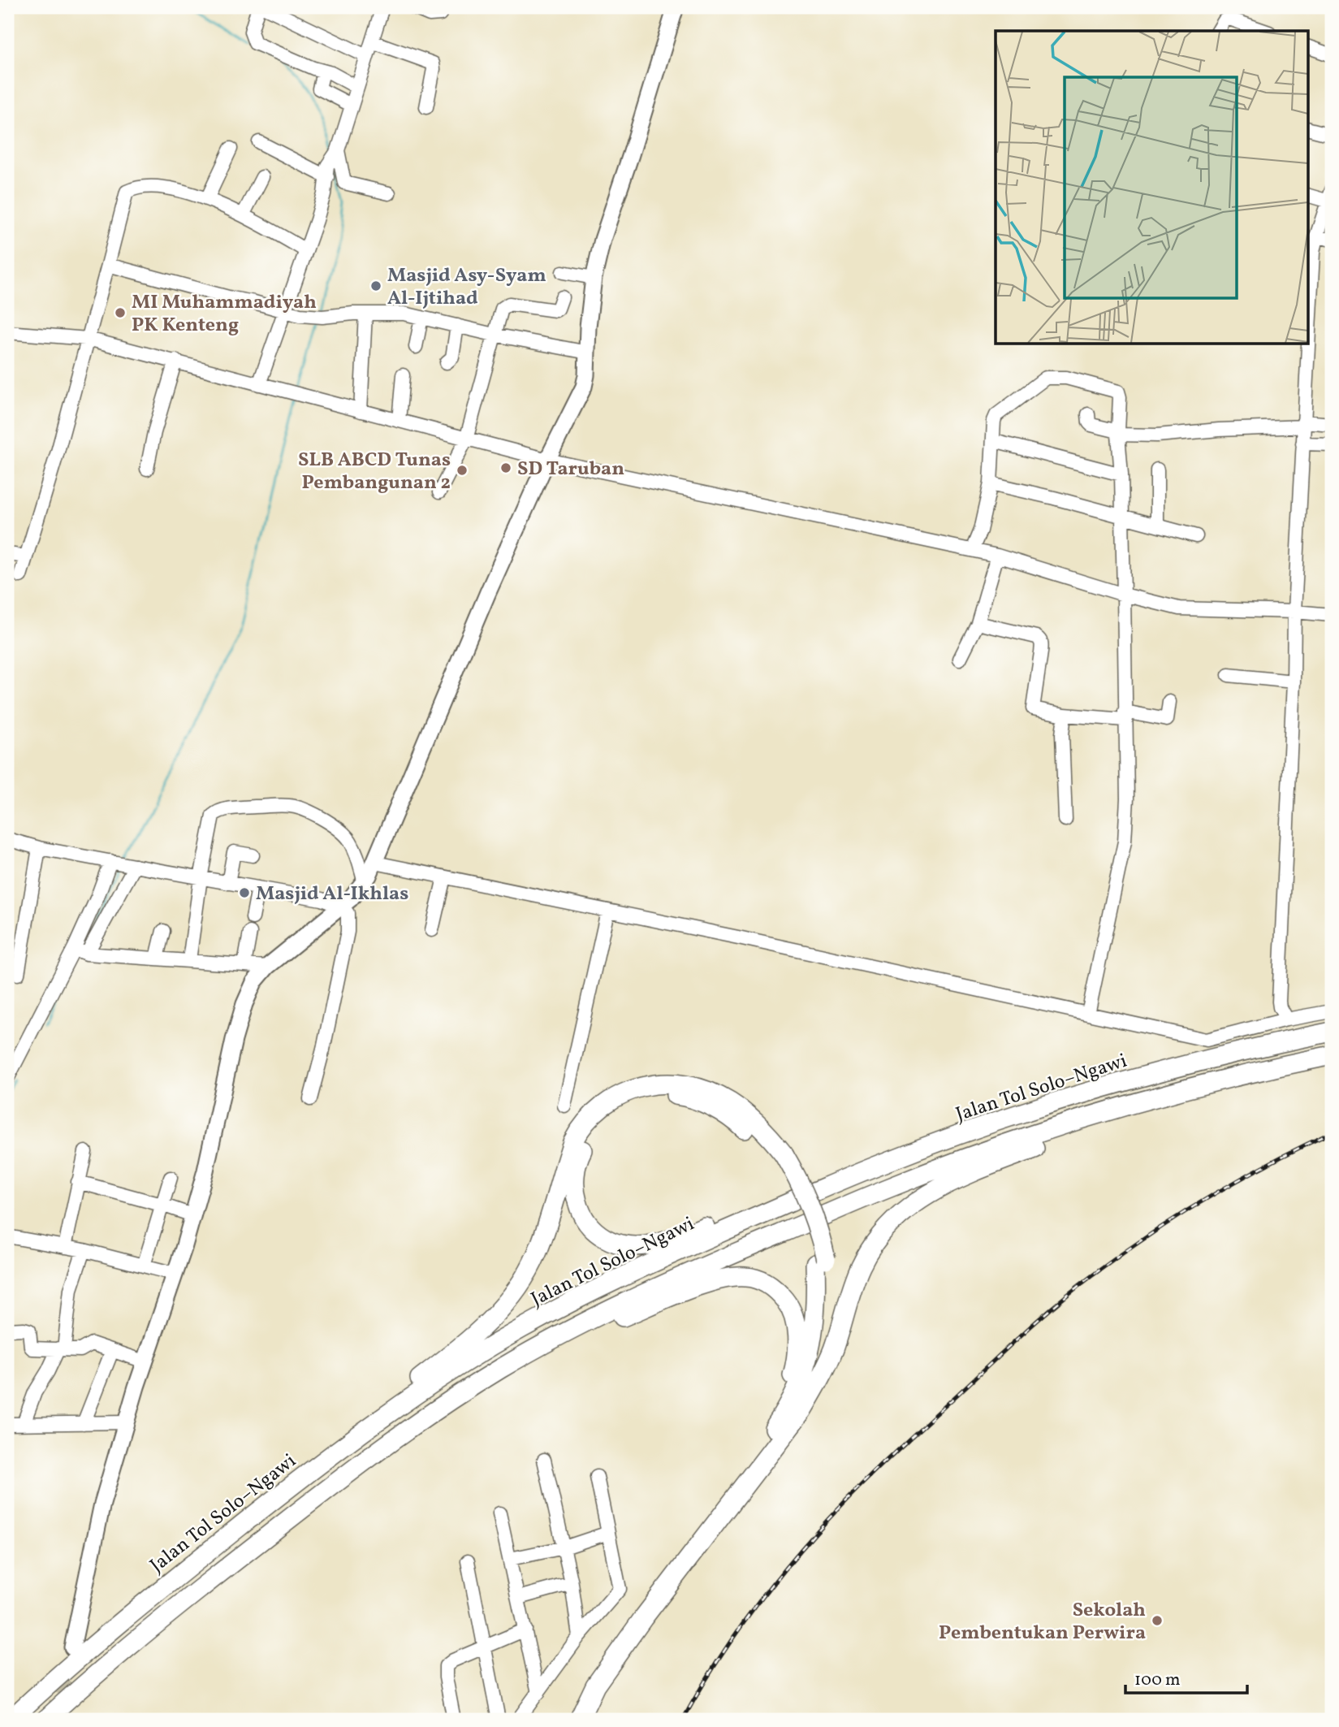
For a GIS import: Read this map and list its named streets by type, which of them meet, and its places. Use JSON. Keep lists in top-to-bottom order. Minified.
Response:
{"streets":{"highway":["Jalan Tol Solo–Ngawi"]},"places":["Masjid Asy-Syam Al-Ijtihad","MI Muhammadiyah PK Kenteng","SD Taruban","SLB ABCD Tunas Pembangunan 2","Masjid Al-Ikhlas","Sekolah Pembentukan Perwira"],"scale_bar":"100 m"}
